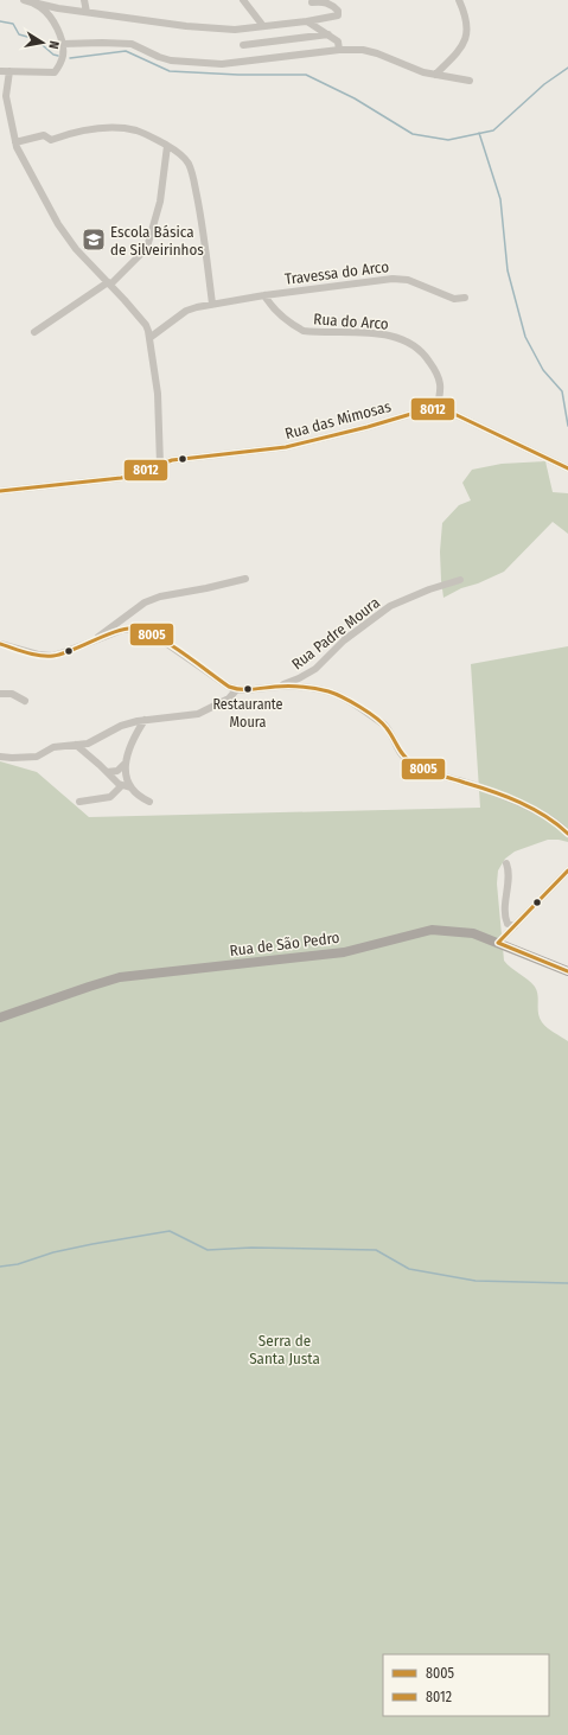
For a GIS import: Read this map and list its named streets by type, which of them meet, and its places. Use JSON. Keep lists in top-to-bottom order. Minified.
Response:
{"streets":{"main road":["Rua de São Pedro"],"street":["Travessa do Arco","Rua do Arco","Rua das Mimosas","Rua Padre Moura"]},"crossings":[["Travessa do Arco","Rua do Arco"],["Rua do Arco","Rua das Mimosas"]],"parks":["Serra de Santa Justa"],"places":{"school or university":["Escola Básica de Silveirinhos"],"other":["Restaurante Moura"]},"lines":["transit line 8012","transit line 8005"],"legend":["8005","8012"],"north":"right"}
